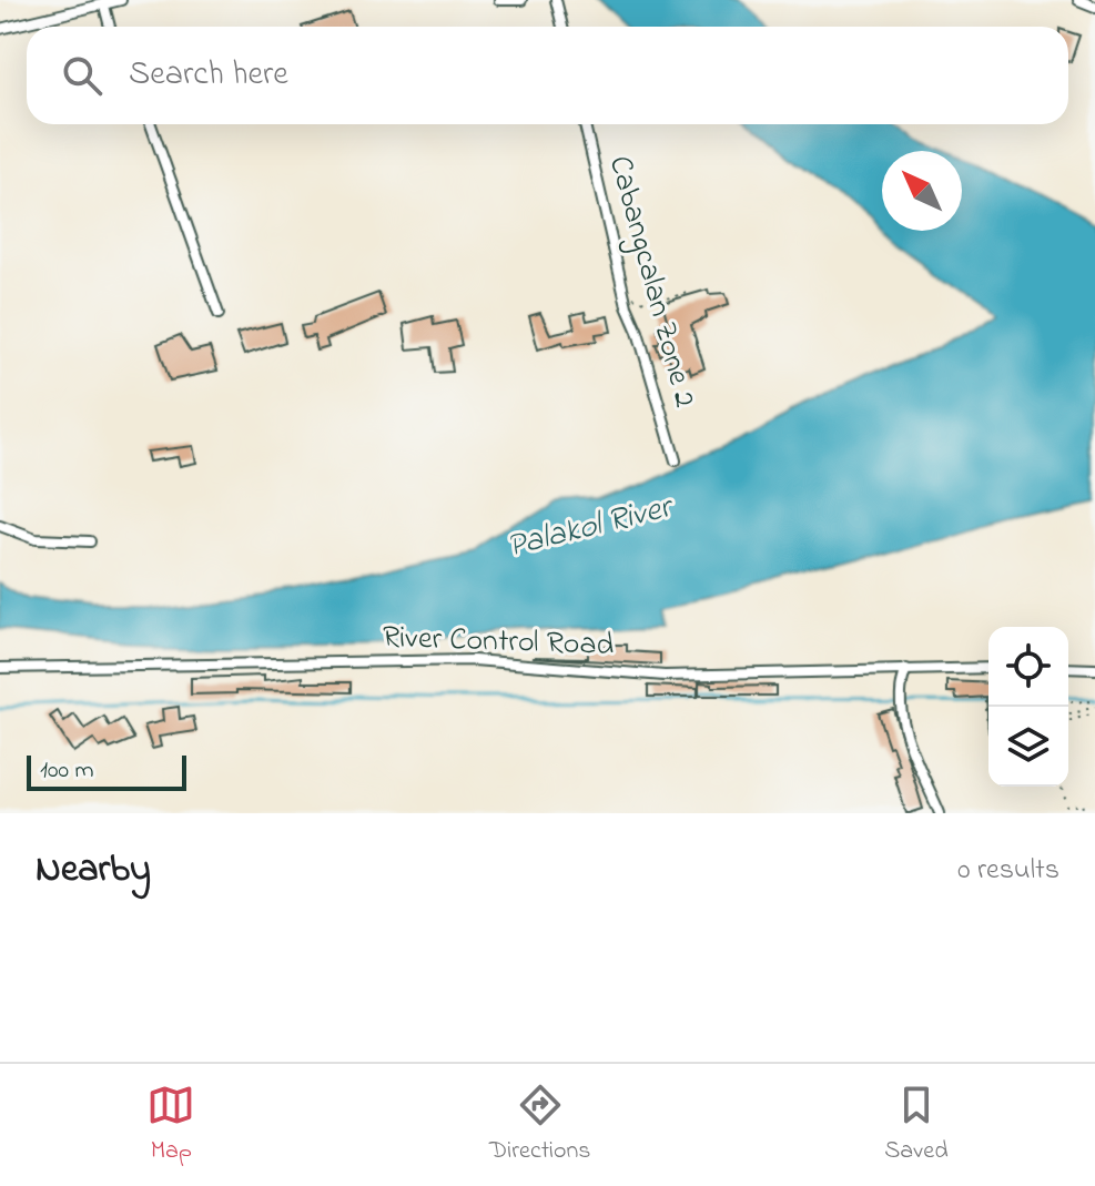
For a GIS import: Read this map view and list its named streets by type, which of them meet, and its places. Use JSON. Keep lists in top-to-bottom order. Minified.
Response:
{"streets":{"street":["Cabangcalan Zone 2","River Control Road"]},"water":["Palakol River"],"scale_bar":"100 m","north":"top left","page":{"search":"Search here","scale":"100 m","heading":["Nearby","0 results"],"nav":["Map","Directions","Saved"]}}
